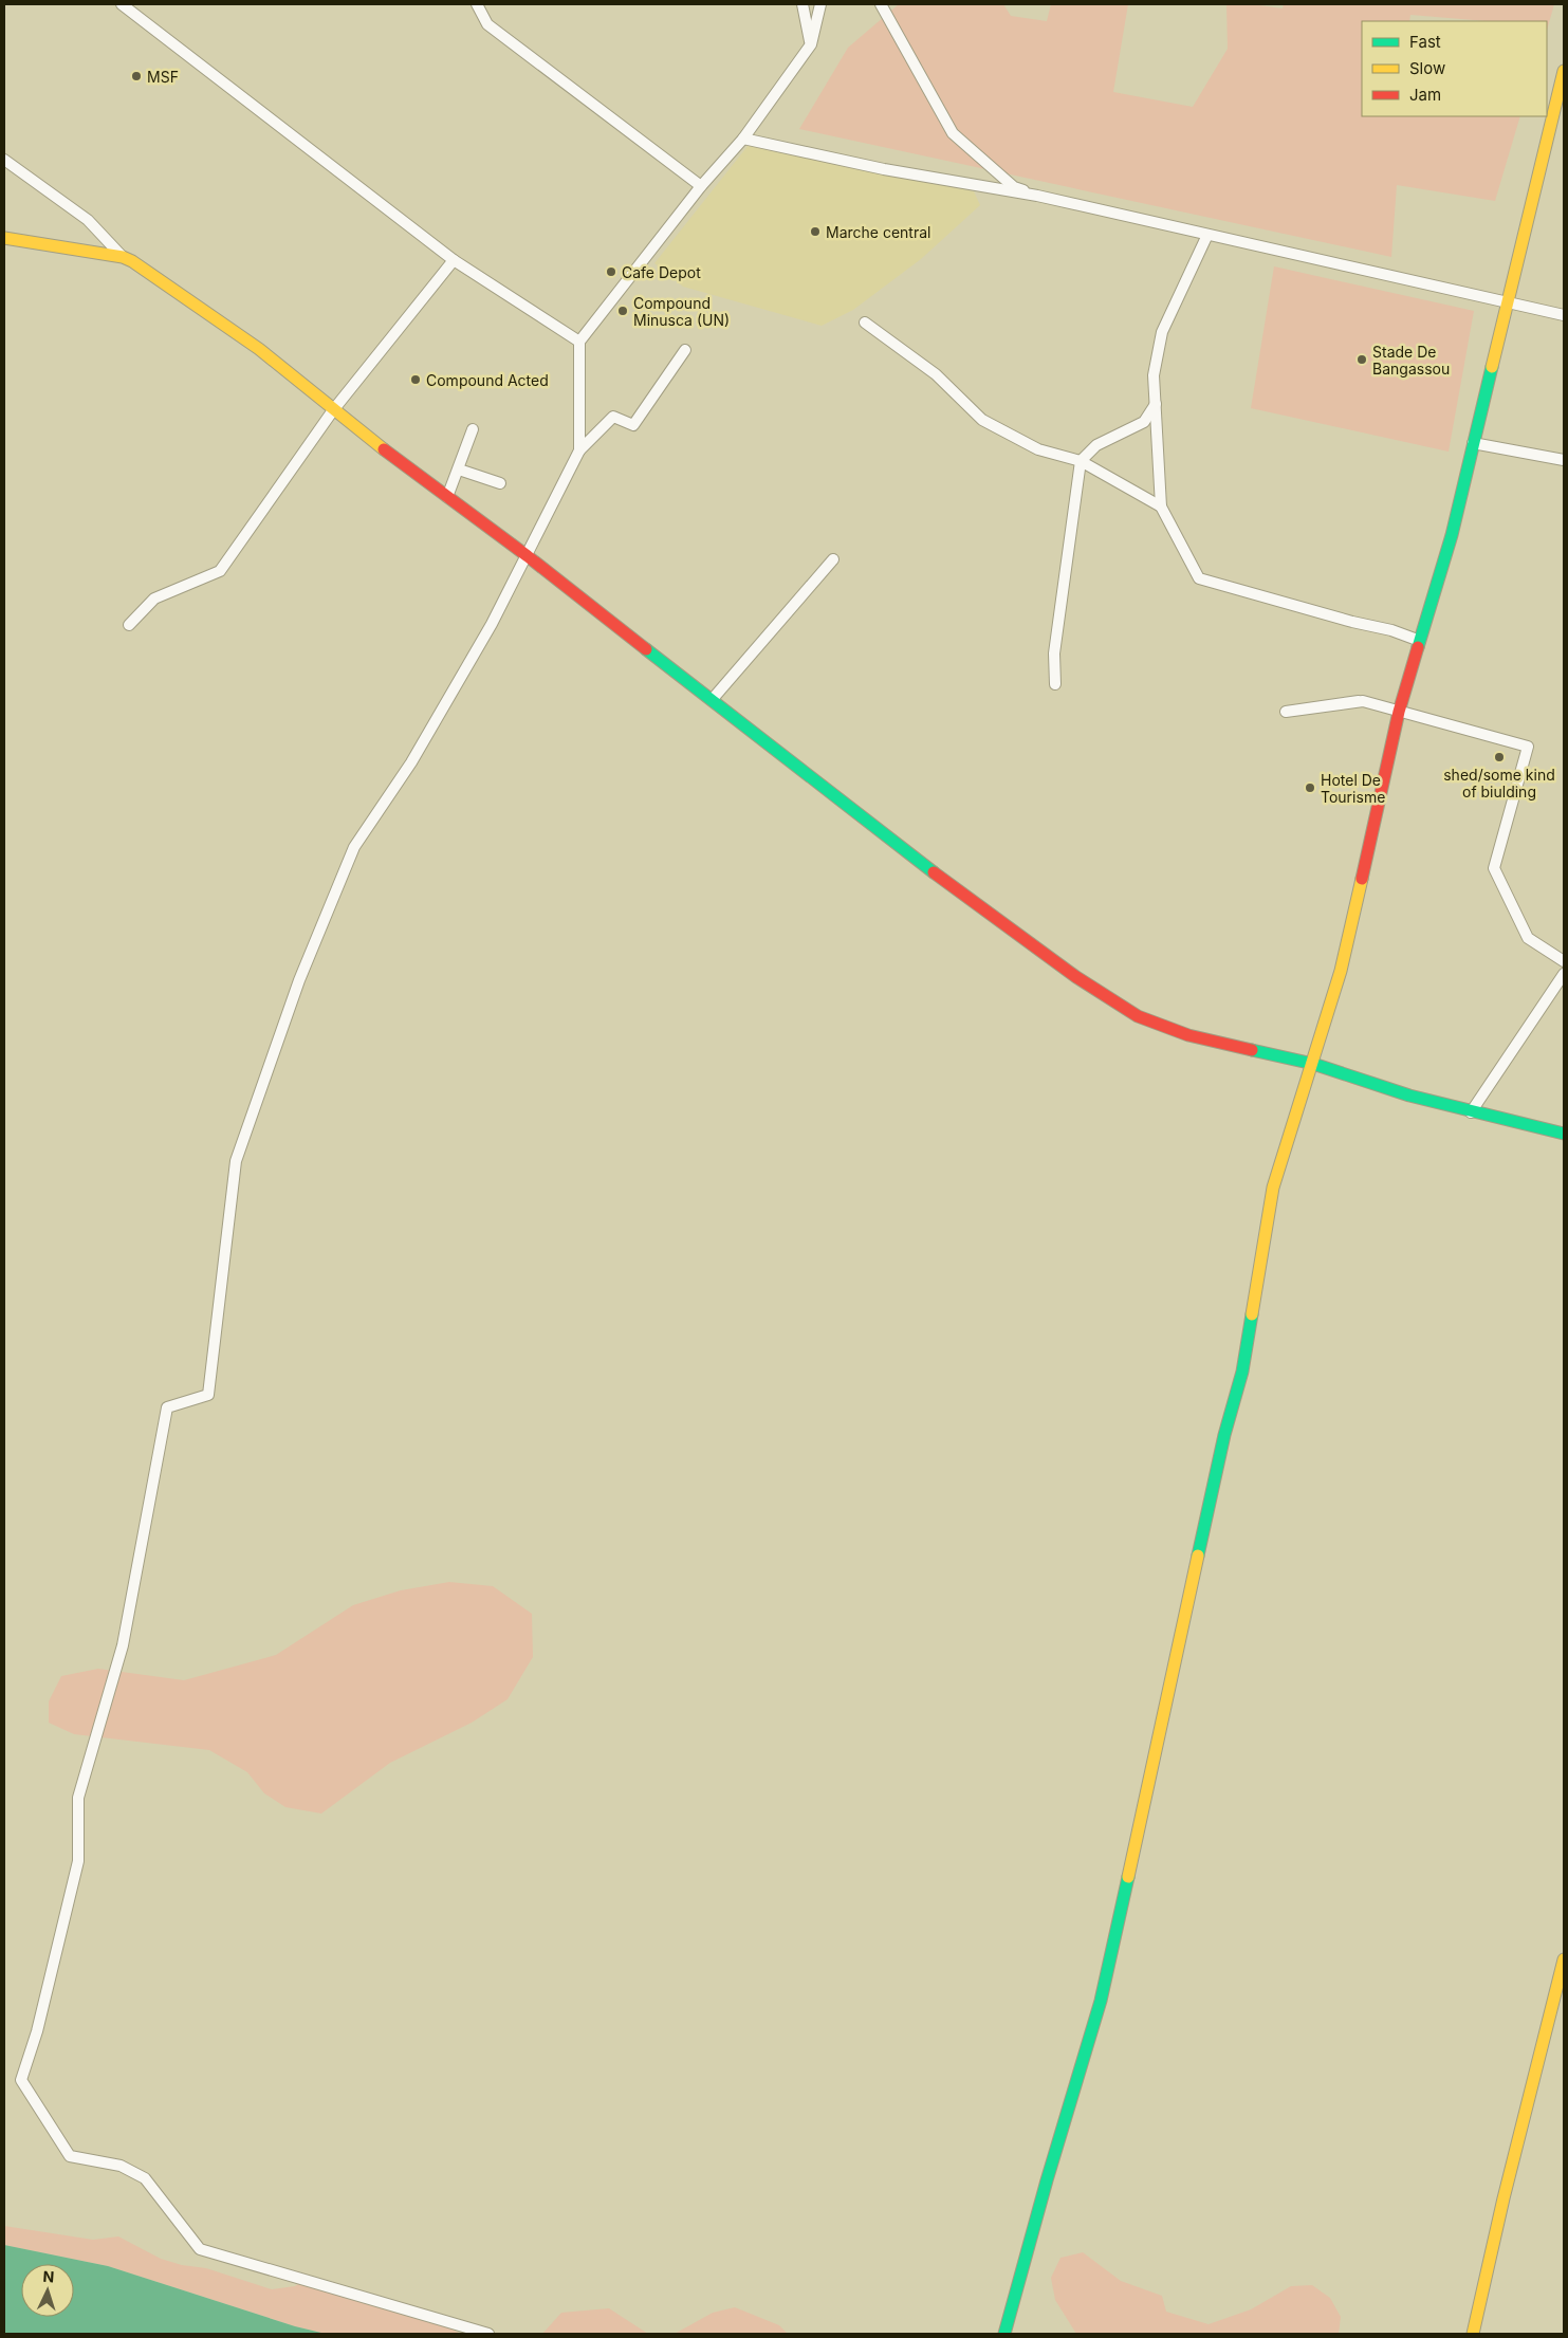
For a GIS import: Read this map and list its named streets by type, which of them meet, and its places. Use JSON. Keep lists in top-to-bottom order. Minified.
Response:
{"places":["MSF","Marche central","Cafe Depot","Compound Minusca (UN)","Stade De Bangassou","Compound Acted","shed/some kind of biulding","Hotel De Tourisme"],"legend":["Fast","Slow","Jam"],"north":"top"}
